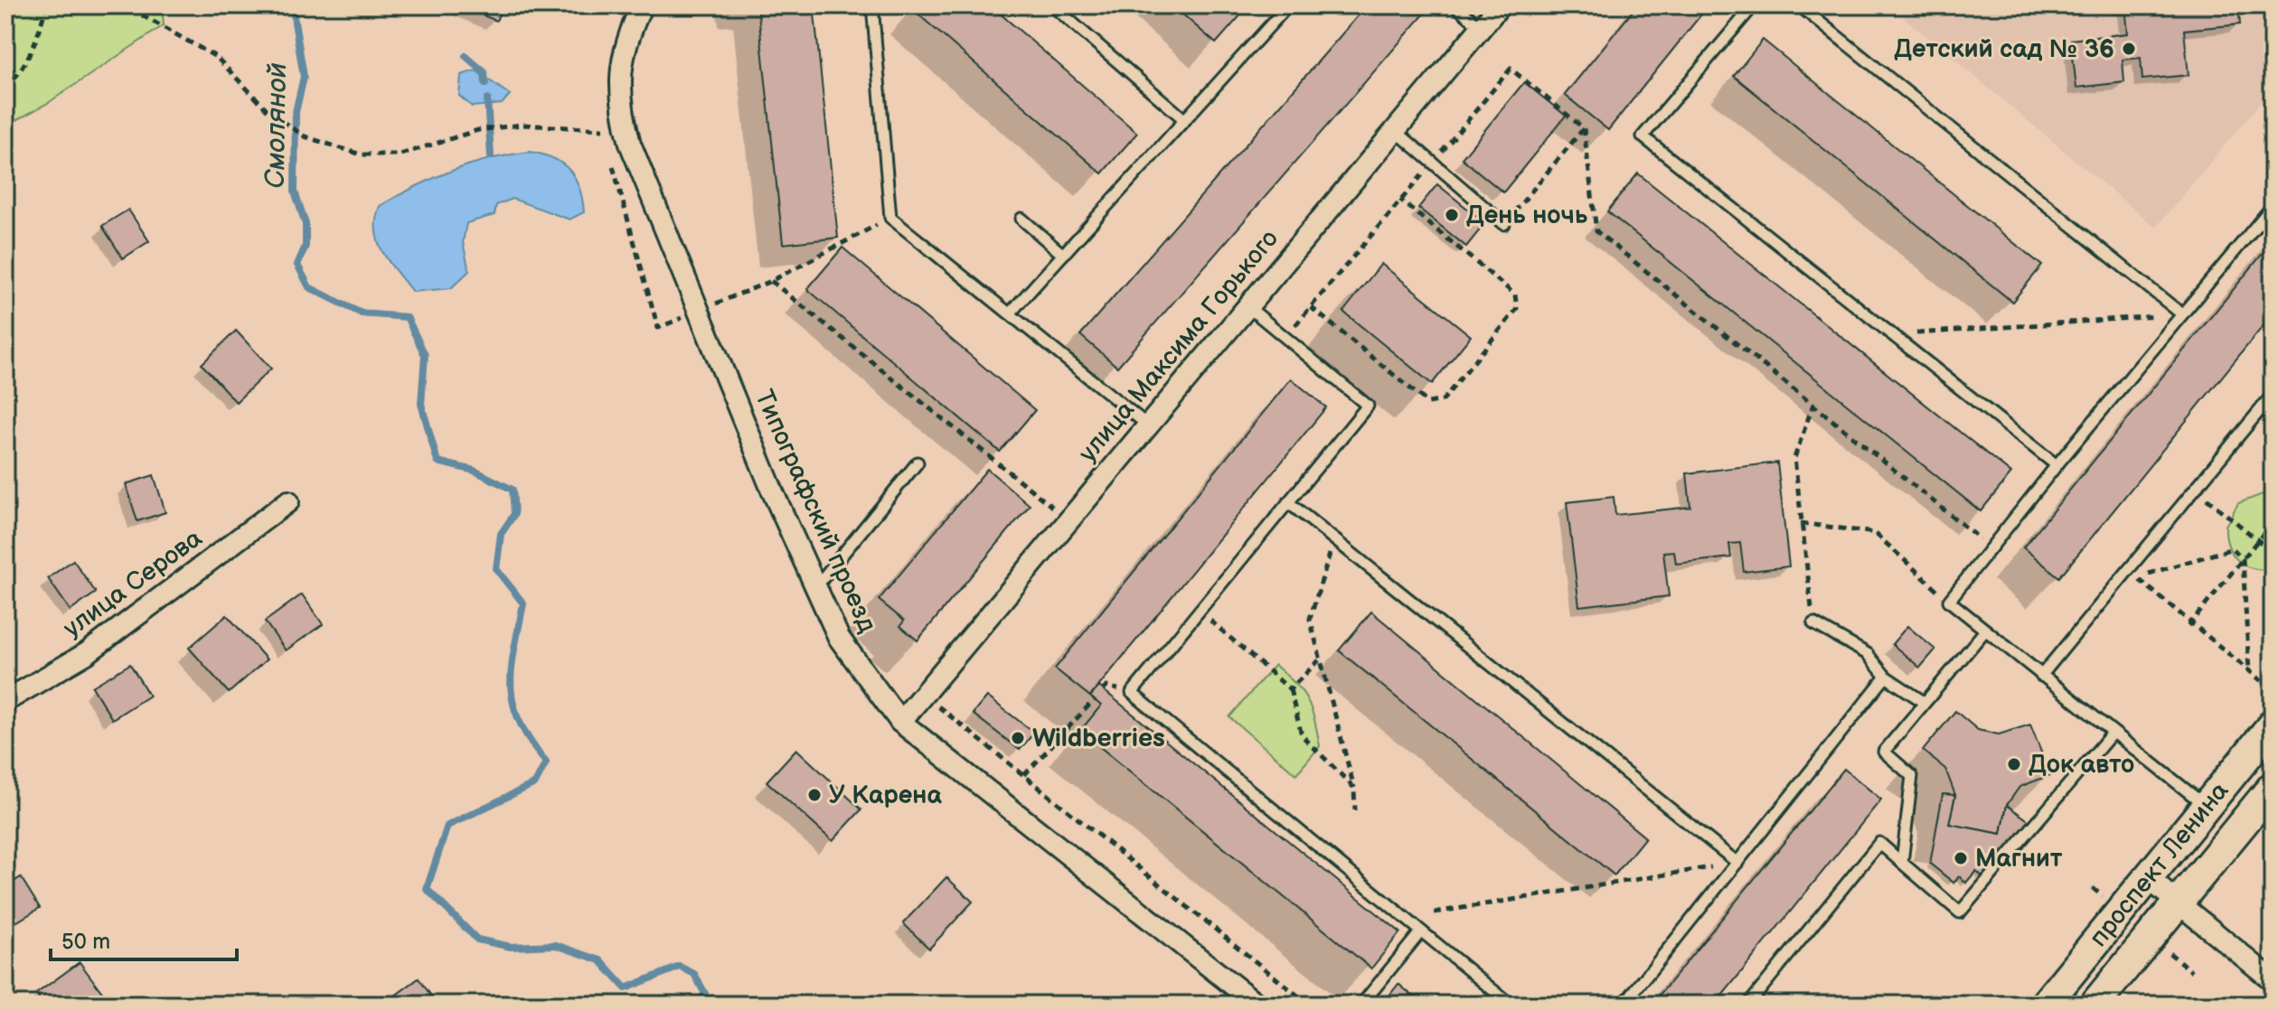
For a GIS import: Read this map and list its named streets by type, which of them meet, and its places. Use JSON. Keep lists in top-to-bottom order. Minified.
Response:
{"streets":{"main road":["проспект Ленина"],"street":["улица Максима Горького","Типографский проезд","улица Серова"]},"crossings":[["улица Максима Горького","Типографский проезд"]],"water":["Смоляной"],"places":["Детский сад № 36","День ночь","Wildberries","Док авто","У Карена","Магнит"],"scale_bar":"50 m"}
